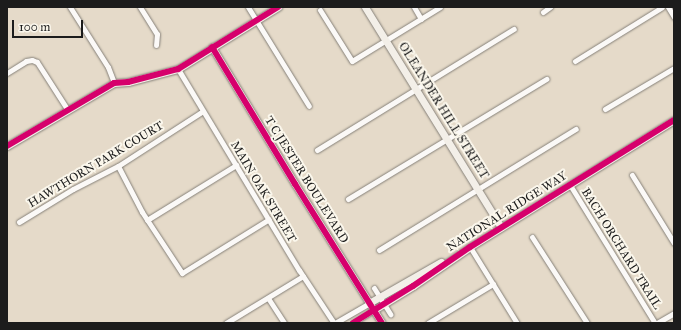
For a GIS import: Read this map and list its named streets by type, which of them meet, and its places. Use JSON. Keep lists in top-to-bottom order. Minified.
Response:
{"streets":{"street":["OLEANDER HILL STREET","HAWTHORN PARK COURT","T C JESTER BOULEVARD","MAIN OAK STREET","NATIONAL RIDGE WAY","BACH ORCHARD TRAIL"]},"crossings":[["OLEANDER HILL STREET","NATIONAL RIDGE WAY"],["HAWTHORN PARK COURT","MAIN OAK STREET"],["T C JESTER BOULEVARD","NATIONAL RIDGE WAY"],["MAIN OAK STREET","NATIONAL RIDGE WAY"],["NATIONAL RIDGE WAY","BACH ORCHARD TRAIL"]],"scale_bar":"100 m"}
